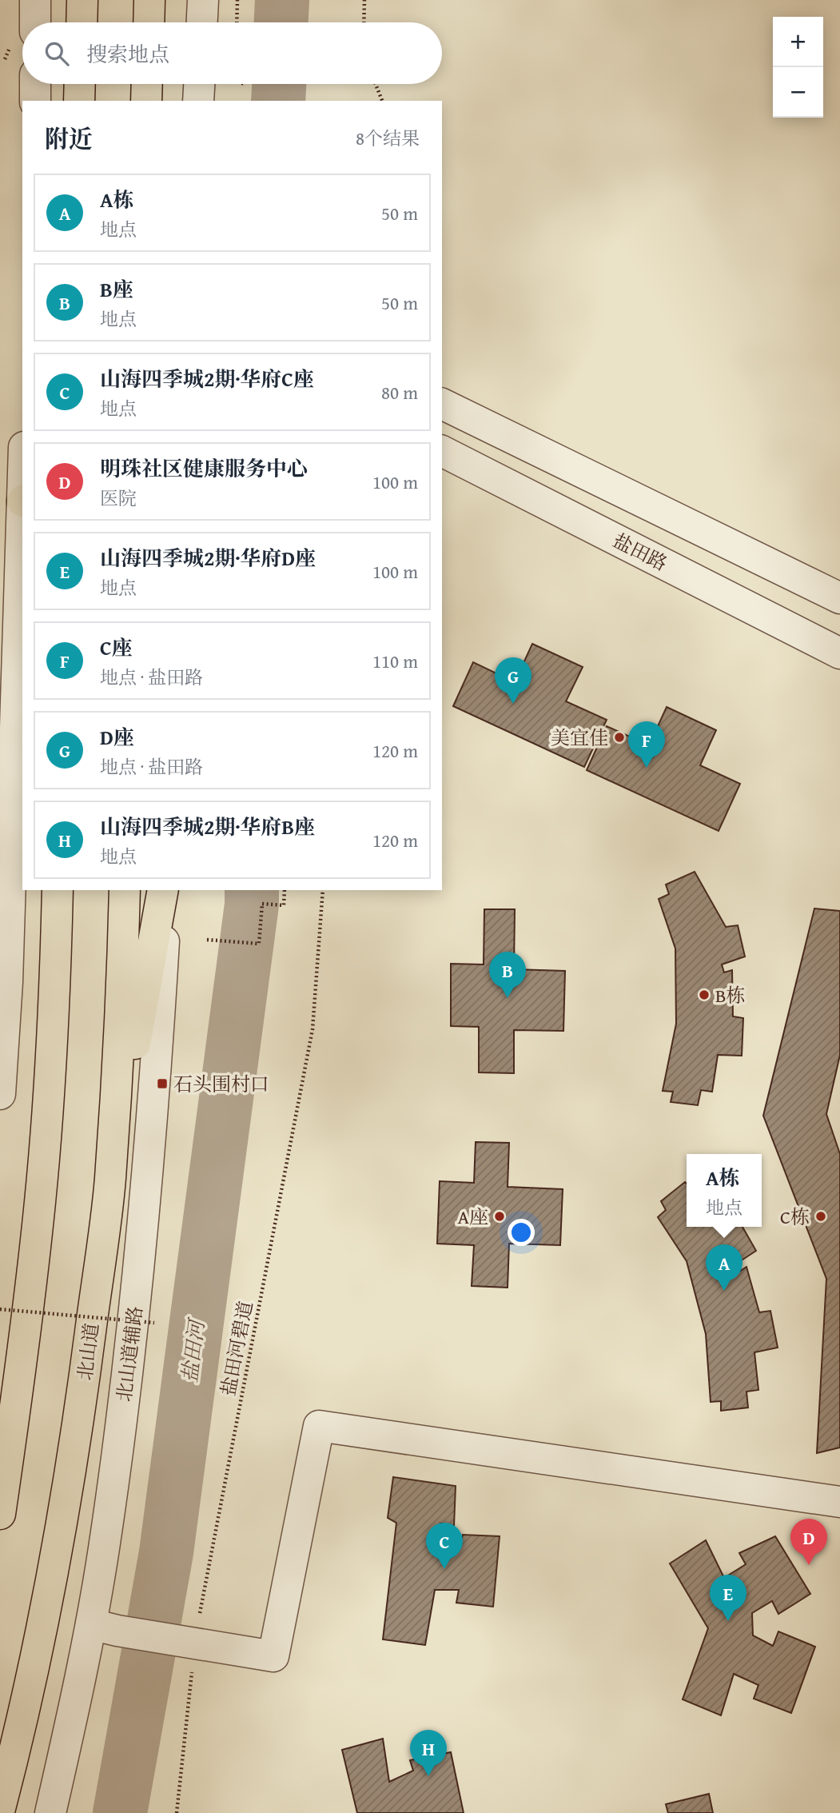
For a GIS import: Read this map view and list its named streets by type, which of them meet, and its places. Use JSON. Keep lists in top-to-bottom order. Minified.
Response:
{"streets":{"main road":["北山道"],"street":["盐田路","北山道辅路"],"path":["盐田河碧道"]},"water":["盐田河"],"places":{"other":["美宜佳","B栋","A座","C栋"],"transit":["石头围村口"]},"page":{"map_buttons":["+","−"],"search":"搜索地点","heading":["附近","8个结果"],"list":[{"mark":"A","name":"A栋","note":"地点","value":"50 m"},{"mark":"B","name":"B座","note":"地点","value":"50 m"},{"mark":"C","name":"山海四季城2期·华府C座","note":"地点","value":"80 m"},{"mark":"D","name":"明珠社区健康服务中心","note":"医院","value":"100 m"},{"mark":"E","name":"山海四季城2期·华府D座","note":"地点","value":"100 m"},{"mark":"F","name":"C座","note":"地点 · 盐田路","value":"110 m"},{"mark":"G","name":"D座","note":"地点 · 盐田路","value":"120 m"},{"mark":"H","name":"山海四季城2期·华府B座","note":"地点","value":"120 m"}],"pins":["G","F","B","A","D","C","E","H"],"popup":["A栋","地点"]}}
